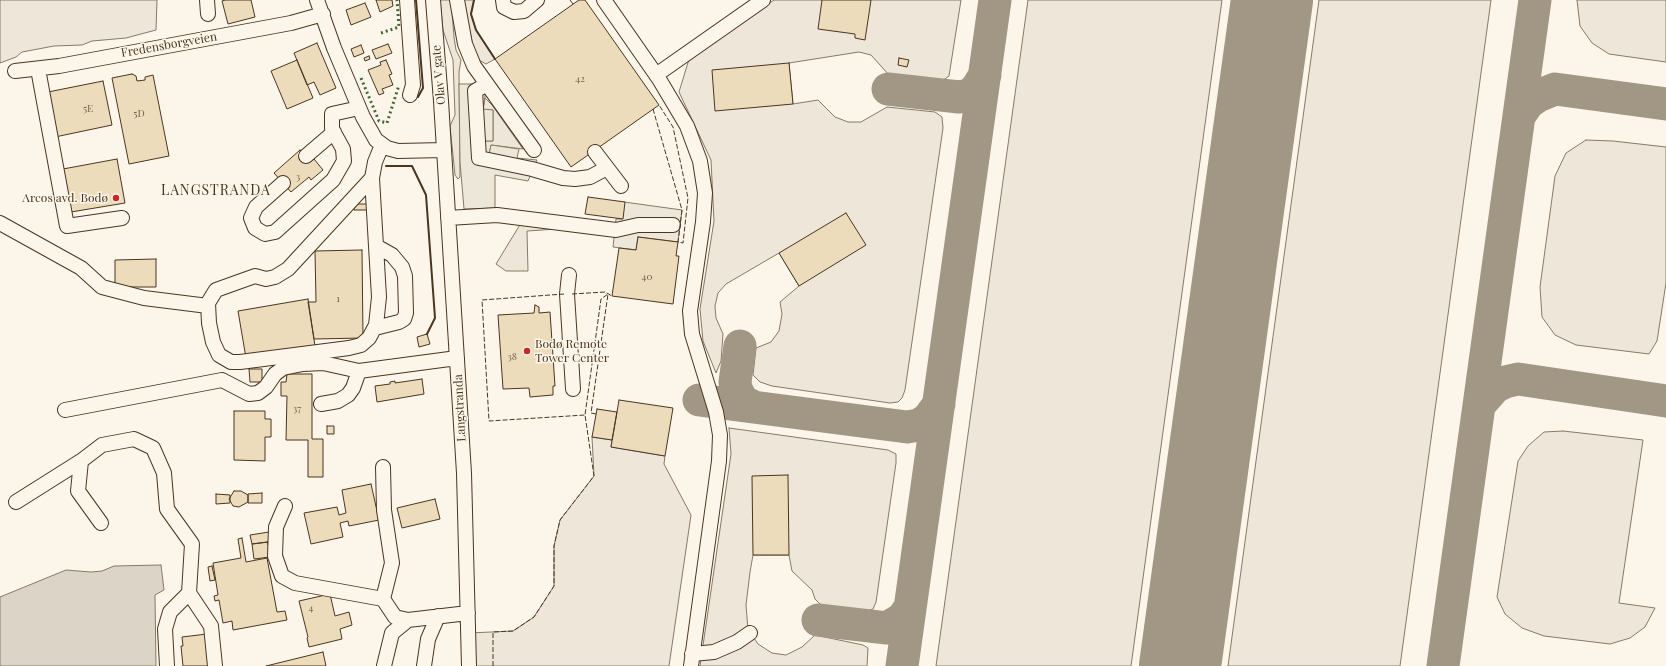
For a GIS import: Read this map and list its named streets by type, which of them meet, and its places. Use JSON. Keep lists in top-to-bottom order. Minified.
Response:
{"streets":{"street":["Fredensborgveien","Olav V gate","Langstranda"]},"crossings":[["Olav V gate","Langstranda"]],"districts":["LANGSTRANDA"],"places":["Arcos avd. Bodø","Bodø Remote Tower Center"],"house_numbers":["42","5E","5D","3","40","1","38","37","4"]}
